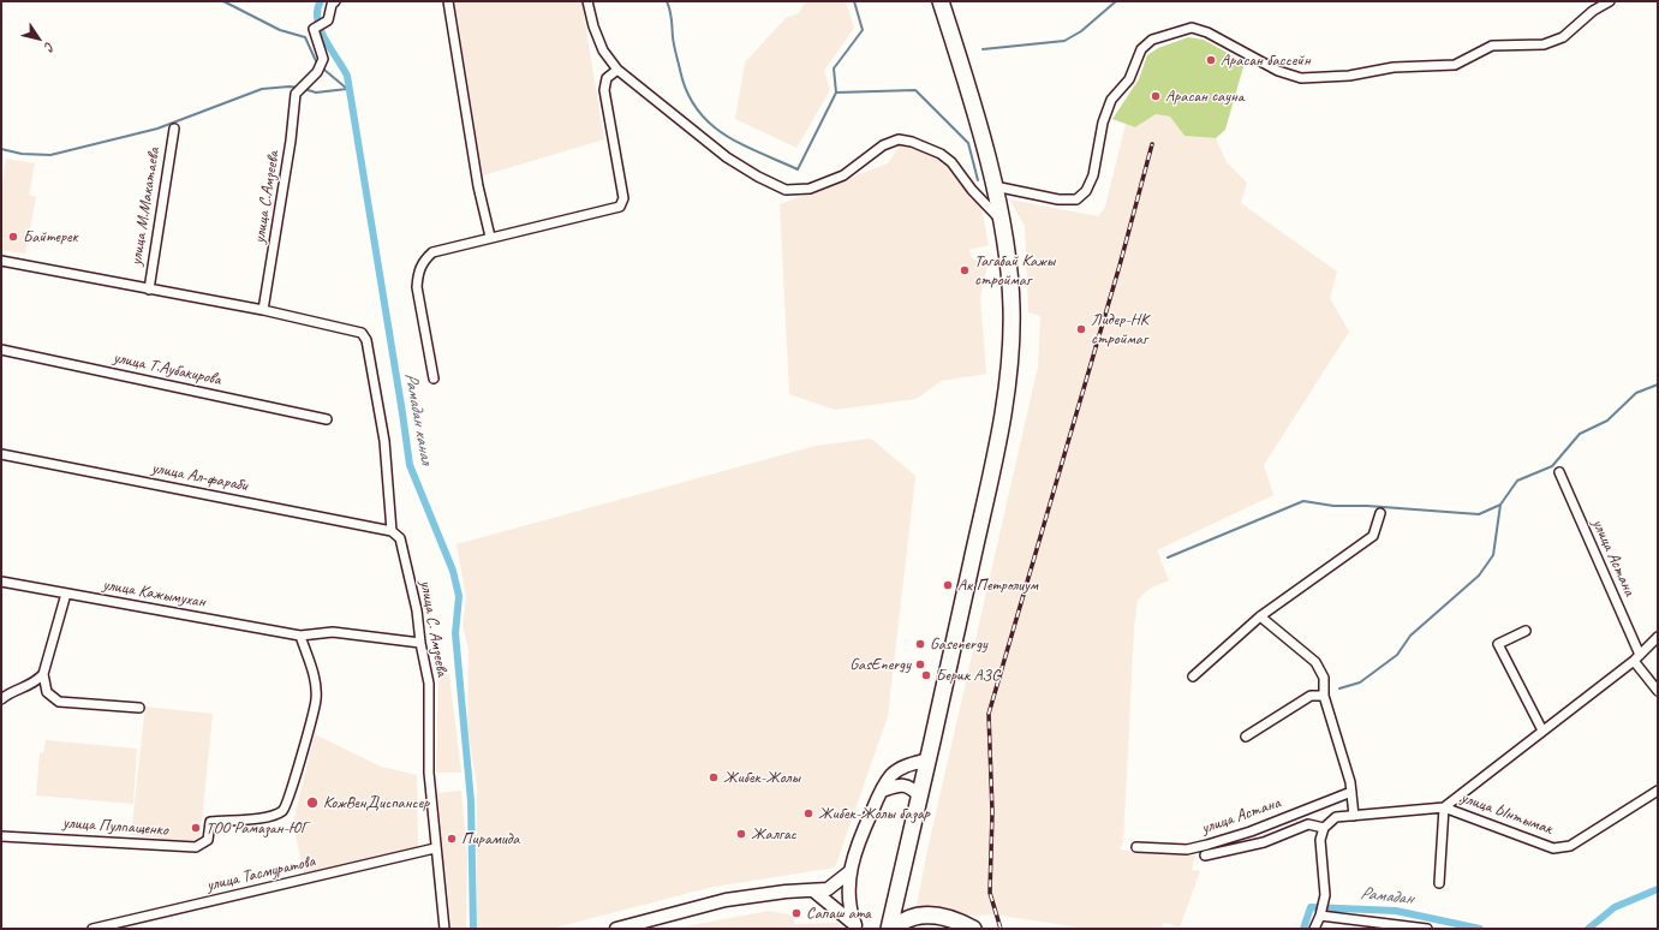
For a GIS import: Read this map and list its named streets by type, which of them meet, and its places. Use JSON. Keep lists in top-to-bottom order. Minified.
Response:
{"streets":{"street":["улица С.Амзеева","улица М.Макатаева","улица Т.Аубакирова","улица Ал-фараби","улица Астана","улица Кажымухан","улица С. Амзеева","улица Ынтымак","улица Пулпащенко","улица Тасмуратова"]},"crossings":[["улица С.Амзеева","улица М.Макатаева"],["улица С.Амзеева","улица С. Амзеева"],["улица М.Макатаева","улица С. Амзеева"],["улица Ал-фараби","улица С. Амзеева"],["улица Кажымухан","улица С. Амзеева"],["улица Кажымухан","улица Пулпащенко"],["улица С. Амзеева","улица Тасмуратова"]],"water":["Рамадан канал","Рамадан"],"places":["Арасан бассейн","Арасан сауна","Байтерек","Тагабай Кажы строймаг","Лидер-НК строймаг","Ак Петролиум","Gasenergy","GasEnergy","Берик АЗС","Жибек-Жолы","КожВенДиспансер","Жибек-Жолы базар","ТОО Рамазан-ЮГ","Жалгас","Пирамида","Сапаш ата"],"north":"bottom right"}
